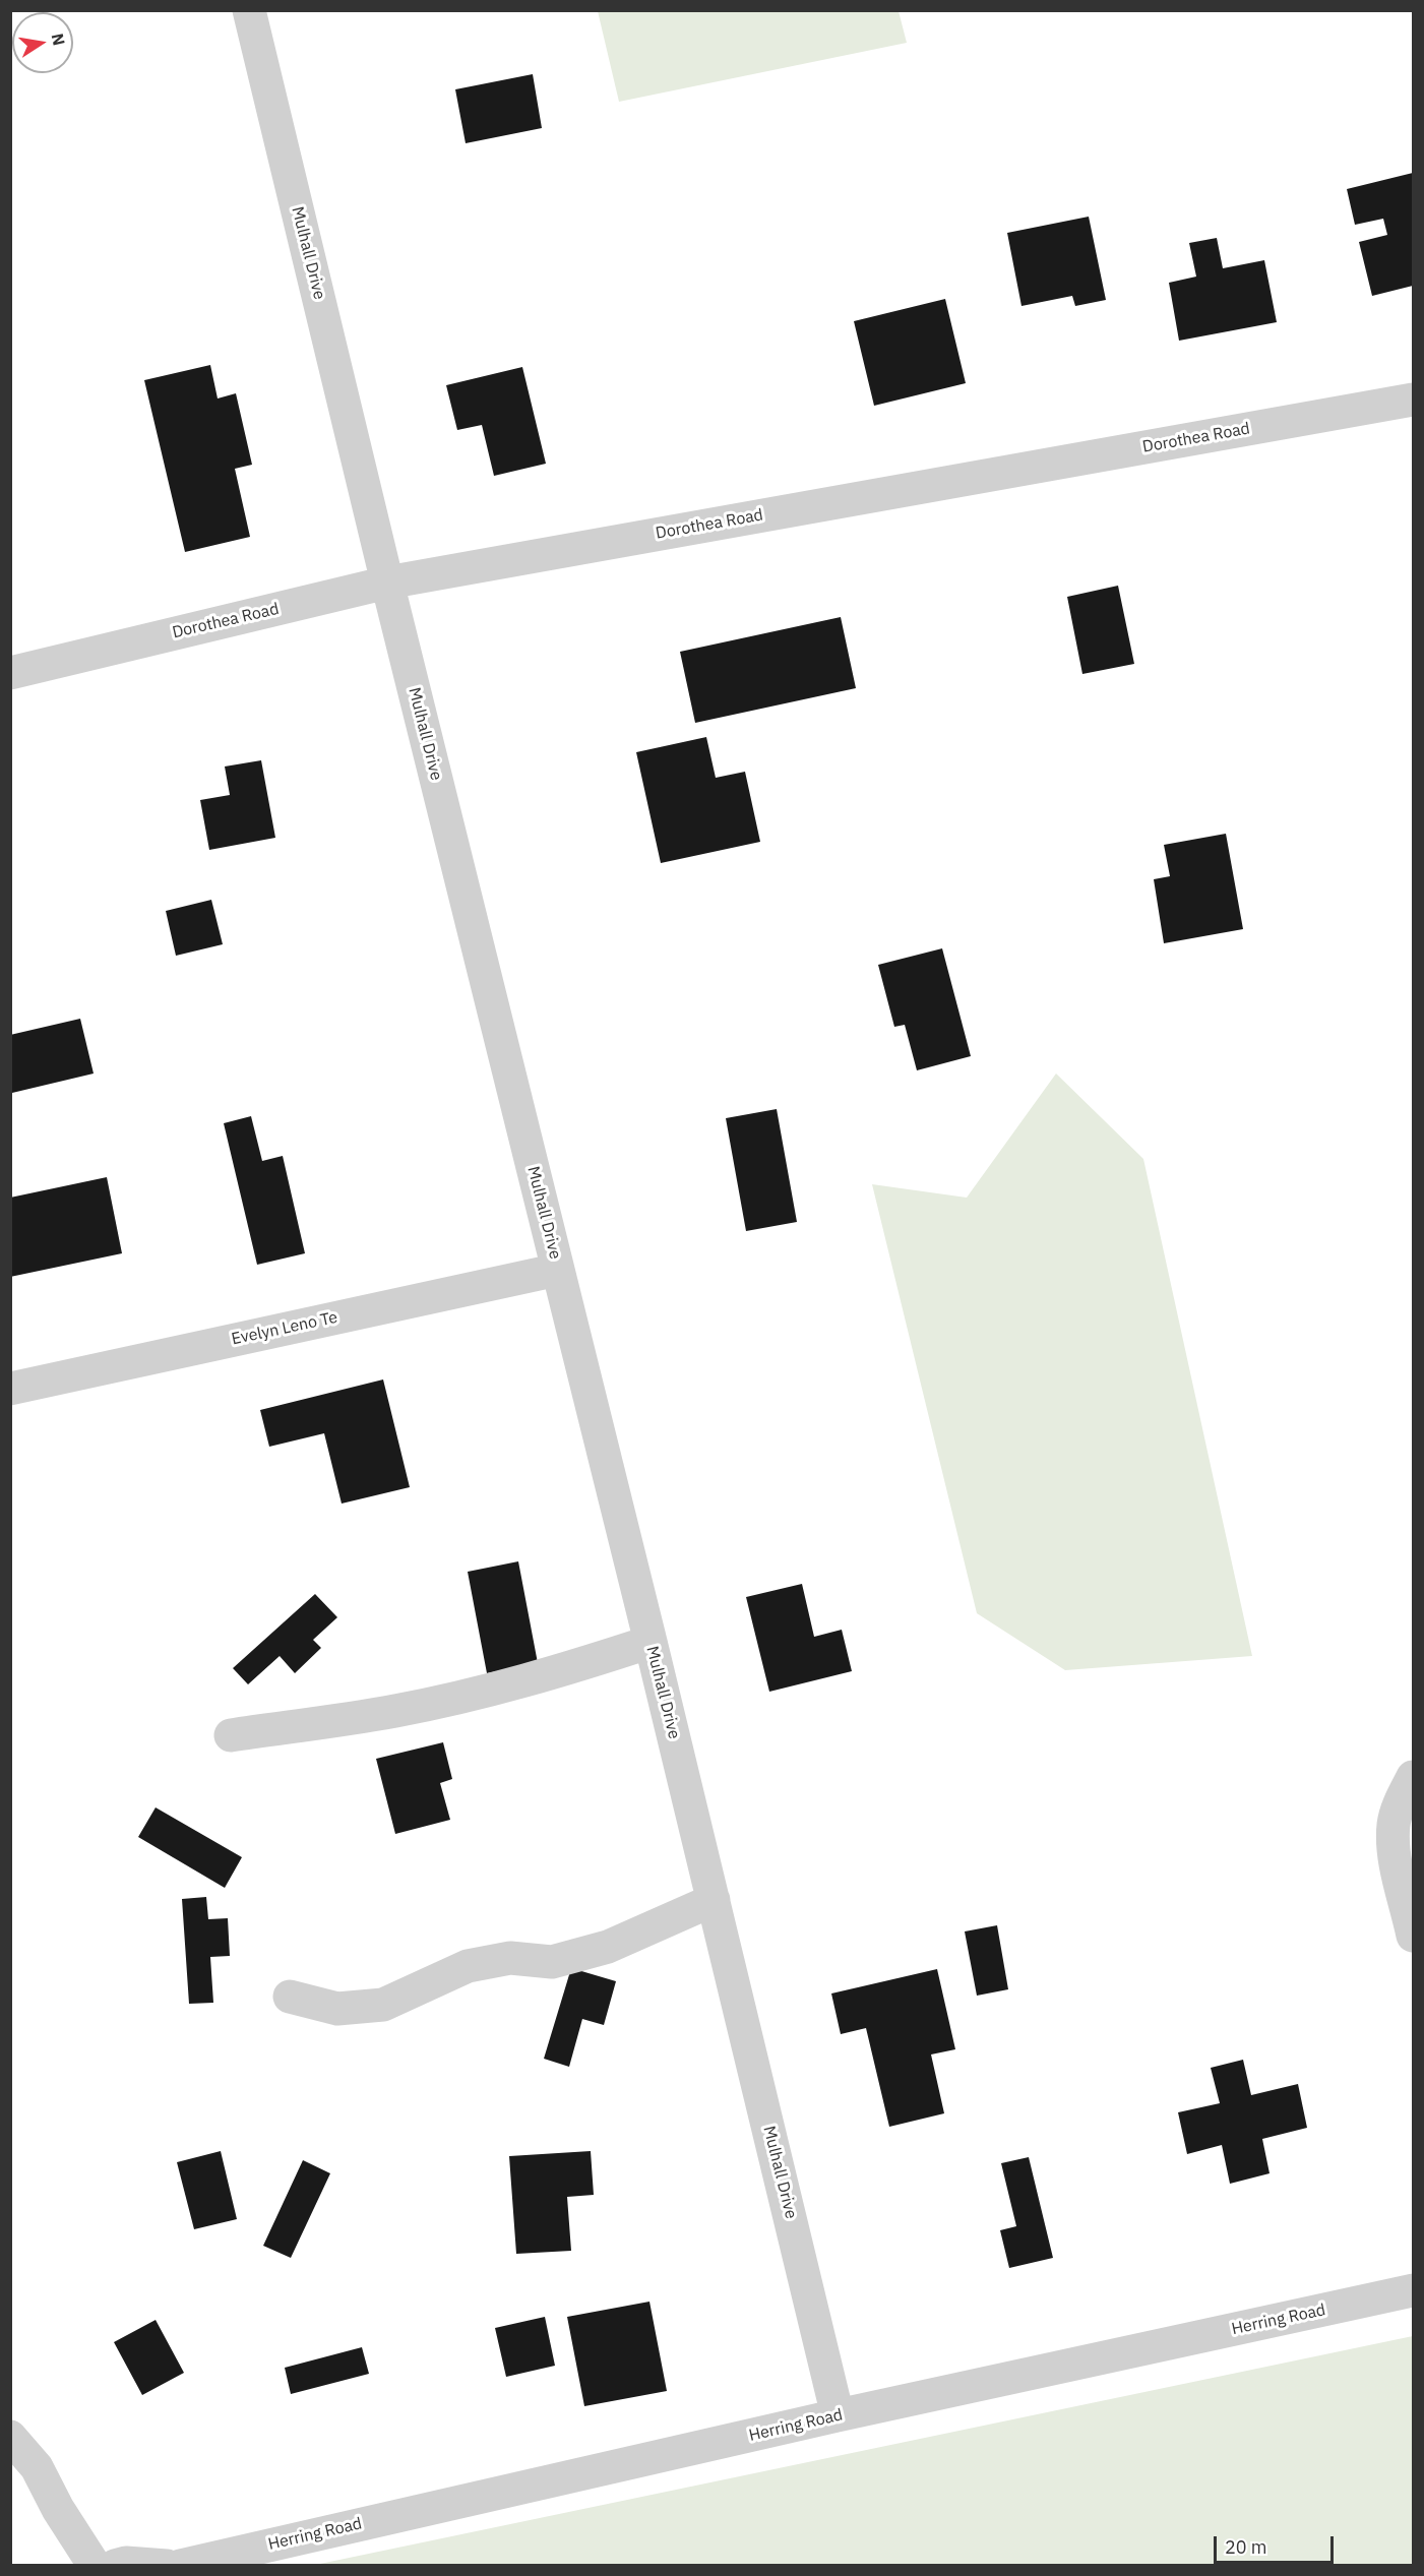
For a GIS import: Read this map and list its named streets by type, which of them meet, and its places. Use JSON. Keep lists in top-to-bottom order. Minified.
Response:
{"streets":{"street":["Mulhall Drive","Dorothea Road","Evelyn Leno Te","Herring Road"]},"crossings":[["Mulhall Drive","Dorothea Road"],["Mulhall Drive","Evelyn Leno Te"],["Mulhall Drive","Herring Road"]],"scale_bar":"20 m","north":"right"}
